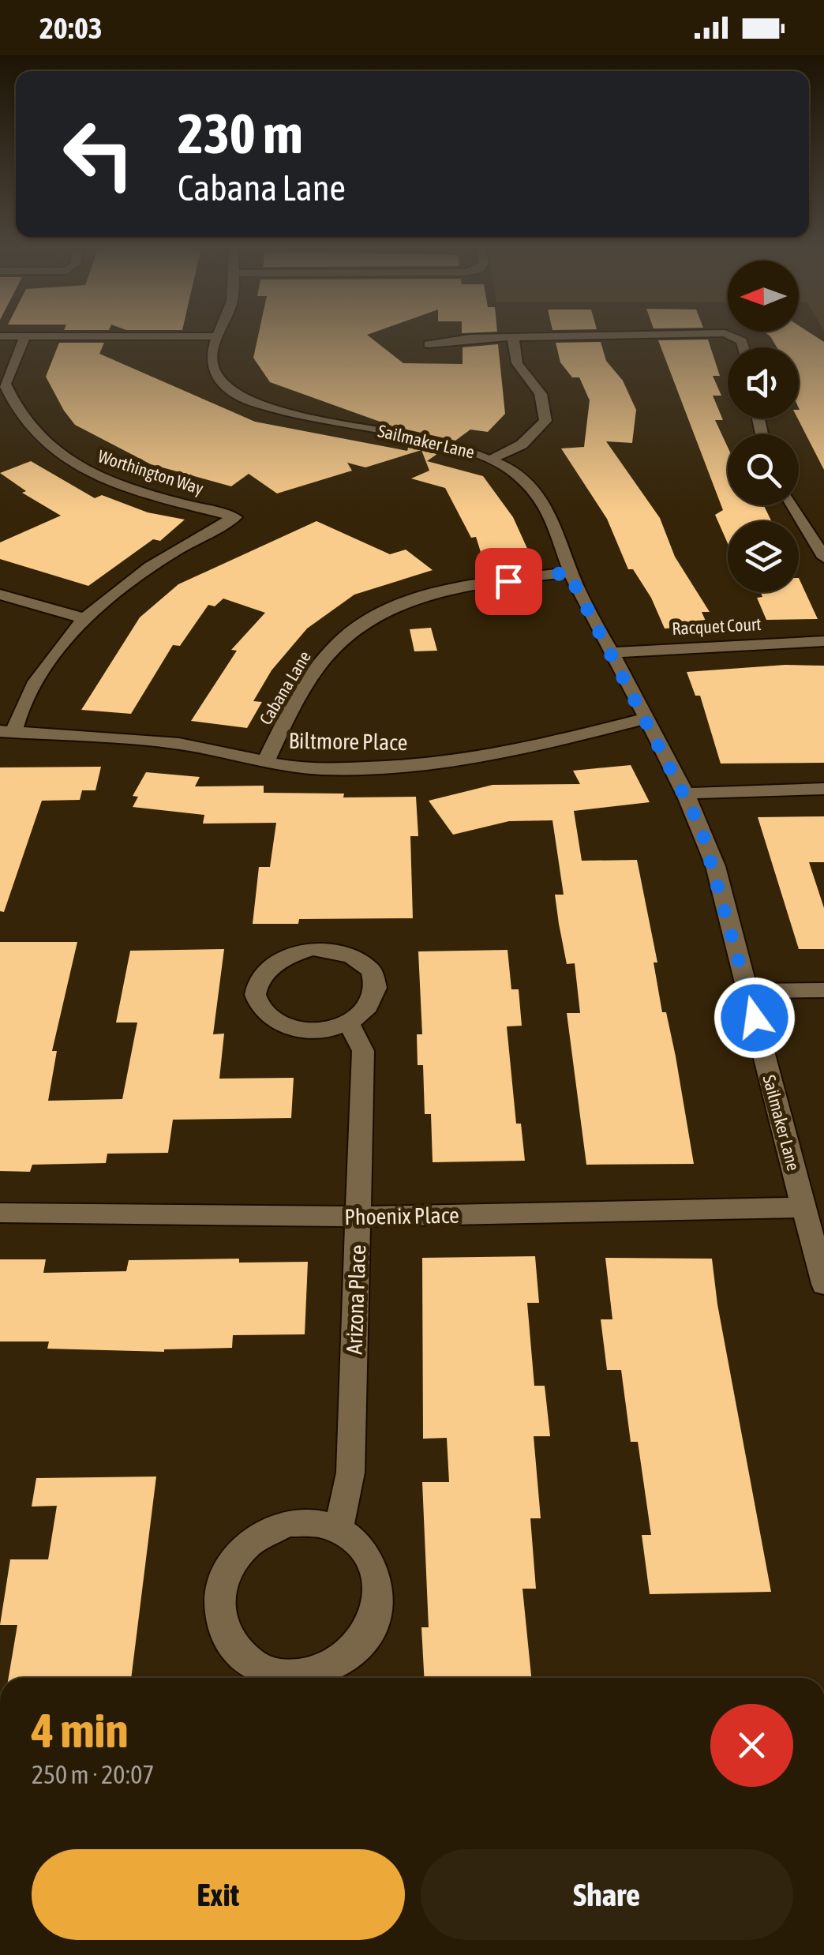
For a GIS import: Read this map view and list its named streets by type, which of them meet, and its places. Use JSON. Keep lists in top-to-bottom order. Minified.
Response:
{"streets":{"street":["Sailmaker Lane","Worthington Way","Racquet Court","Cabana Lane","Biltmore Place","Phoenix Place","Arizona Place"]},"crossings":[["Sailmaker Lane","Racquet Court"],["Sailmaker Lane","Cabana Lane"],["Sailmaker Lane","Biltmore Place"],["Sailmaker Lane","Phoenix Place"],["Cabana Lane","Biltmore Place"],["Phoenix Place","Arizona Place"]],"north":"left","page":{"status":"20:03","turn":["230 m","Cabana Lane"],"heading":["4 min","250 m · 20:07"],"buttons":["Exit","Share"]}}
